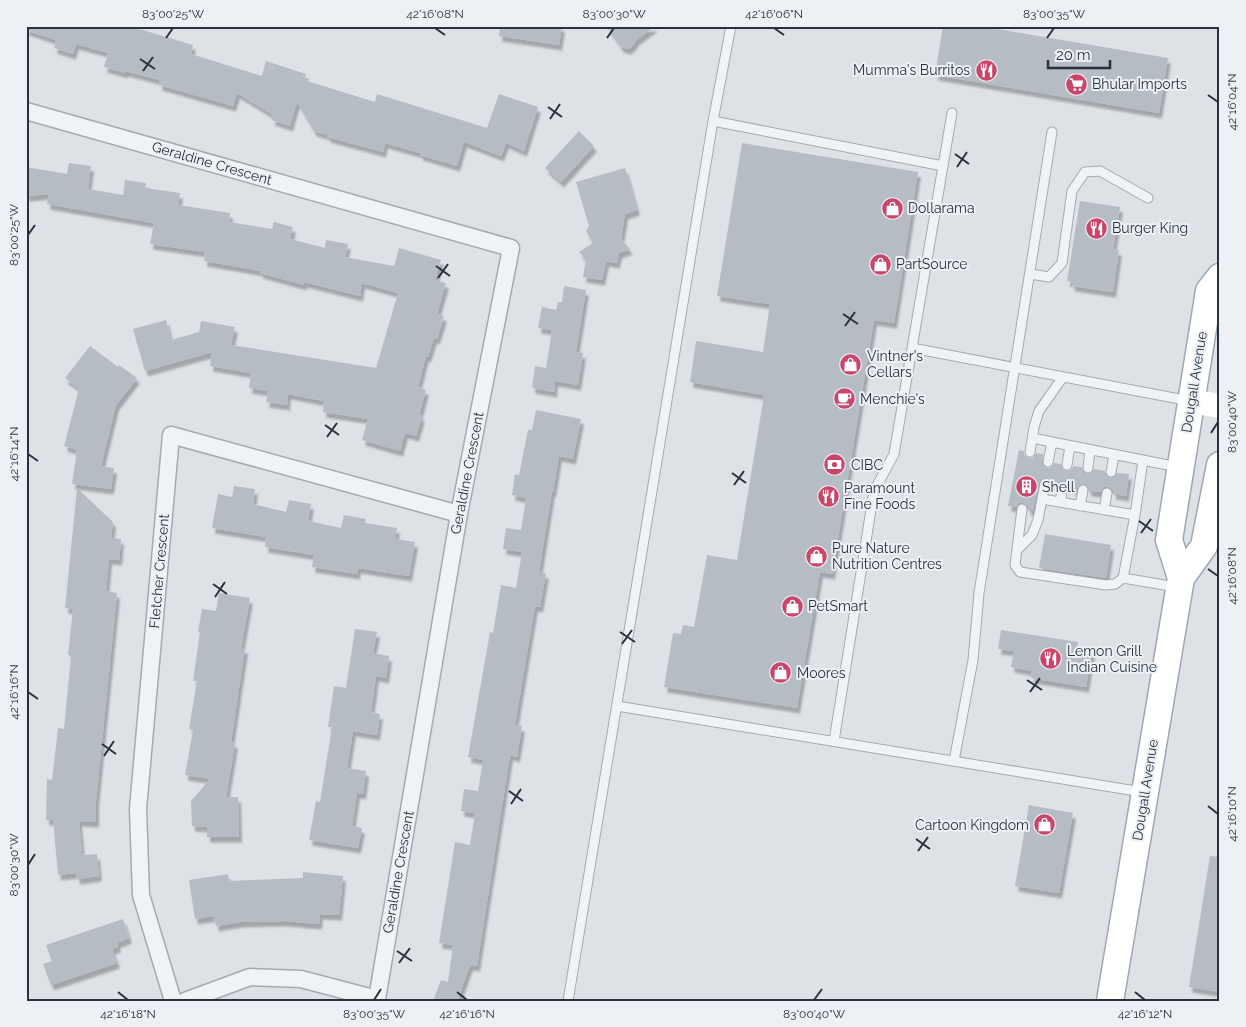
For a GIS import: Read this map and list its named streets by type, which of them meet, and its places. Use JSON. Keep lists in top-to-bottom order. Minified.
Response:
{"streets":{"main road":["Dougall Avenue"],"street":["Geraldine Crescent","Fletcher Crescent"]},"crossings":[["Geraldine Crescent","Fletcher Crescent"]],"places":{"restaurant":["Mumma's Burritos","Burger King","Paramount Fine Foods","Lemon Grill Indian Cuisine"],"supermarket":["Bhular Imports"],"shop":["Dollarama","PartSource","Vintner's Cellars","Pure Nature Nutrition Centres","PetSmart","Moores","Cartoon Kingdom"],"cafe":["Menchie's"],"bank":["CIBC"],"building":["Shell"]},"scale_bar":"20 m","coordinates":["83°00'25\"W","42°16'08\"N","83°00'30\"W","42°16'06\"N","83°00'35\"W","42°16'04\"N","83°00'40\"W","42°16'14\"N","42°16'16\"N","42°16'10\"N","42°16'18\"N","42°16'12\"N"]}
